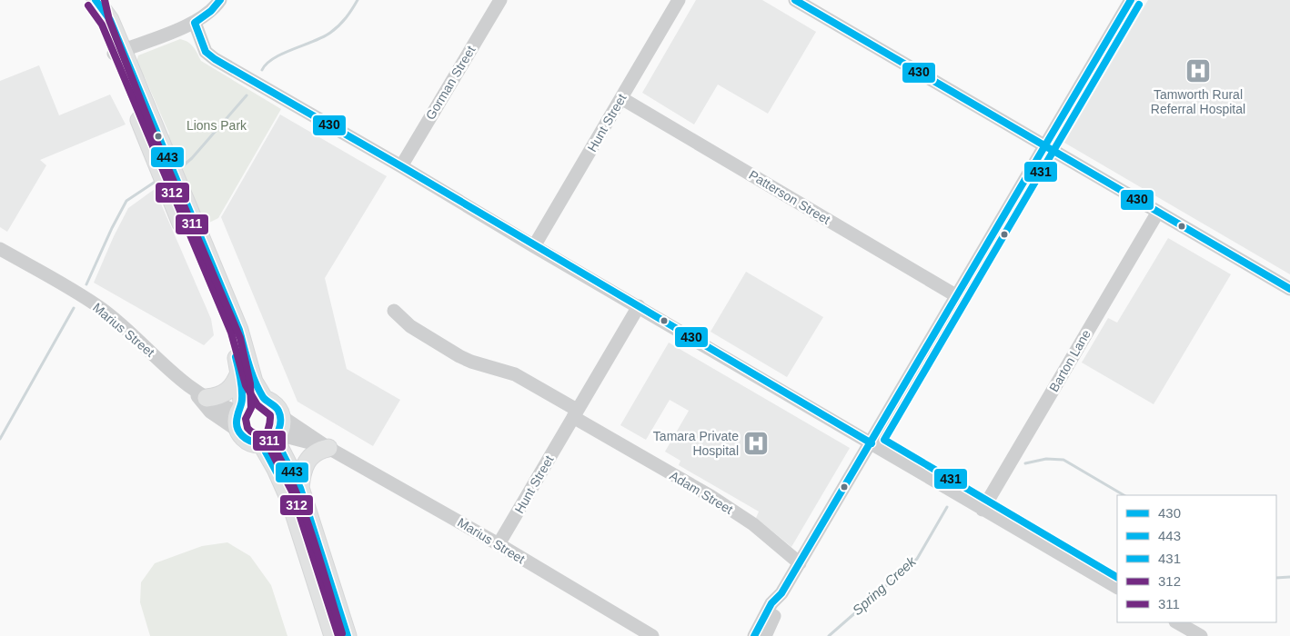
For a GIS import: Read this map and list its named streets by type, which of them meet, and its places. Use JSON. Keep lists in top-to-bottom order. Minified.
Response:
{"streets":{"street":["Gorman Street","Hunt Street","Patterson Street","Marius Street","Barton Lane","Adam Street"]},"crossings":[["Hunt Street","Patterson Street"],["Hunt Street","Marius Street"],["Hunt Street","Adam Street"]],"water":["Spring Creek"],"parks":["Lions Park"],"places":{"hospital":["Tamworth Rural Referral Hospital","Tamara Private Hospital"]},"lines":["transit line 430","transit line 443","transit line 311","transit line 431","transit line 312"],"legend":["430","443","431","312","311"]}
